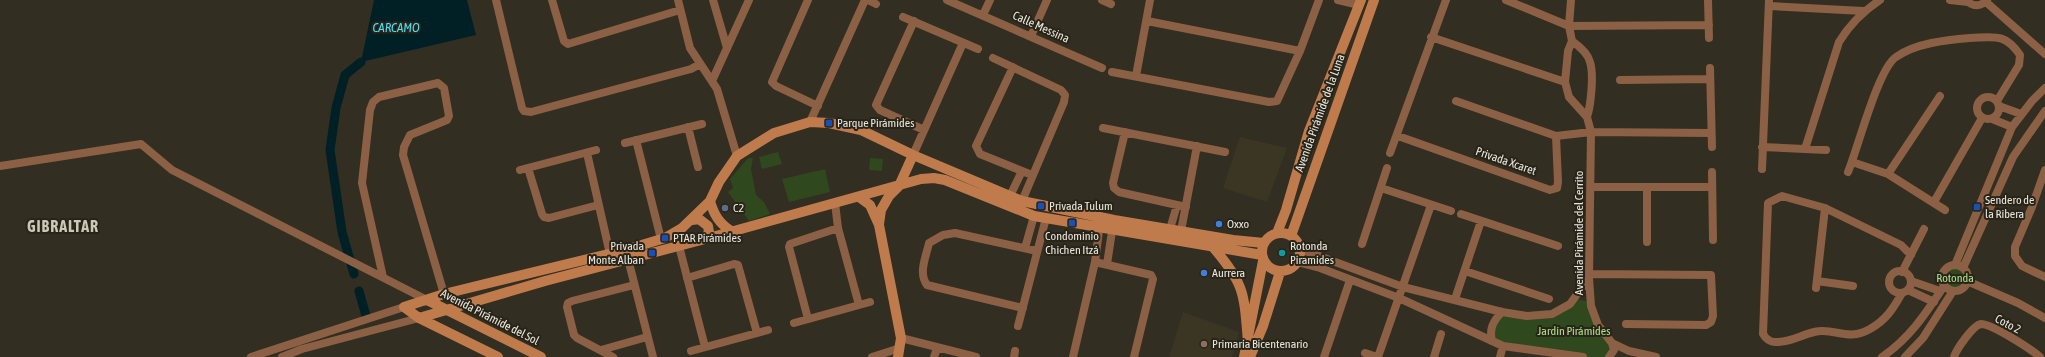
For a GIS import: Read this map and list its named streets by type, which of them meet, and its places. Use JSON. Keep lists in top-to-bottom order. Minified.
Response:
{"streets":{"street":["Calle Messina","Avenida Pirámide de la Luna","Privada Xcaret","Avenida Pirámide del Cerrito","Avenida Pirámide del Sol","Coto 2"]},"districts":["GIBRALTAR"],"water":["CARCAMO"],"parks":["Rotonda","Jardín Pirámides"],"places":{"transit":["Parque Pirámides","Privada Tulum","Sendero de la Ribera","Condominio Chichen Itzá","PTAR Pirámides","Privada Monte Alban"],"other":["C2","Oxxo","Rotonda Piramides","Aurrera","Primaria Bicentenario"]}}
